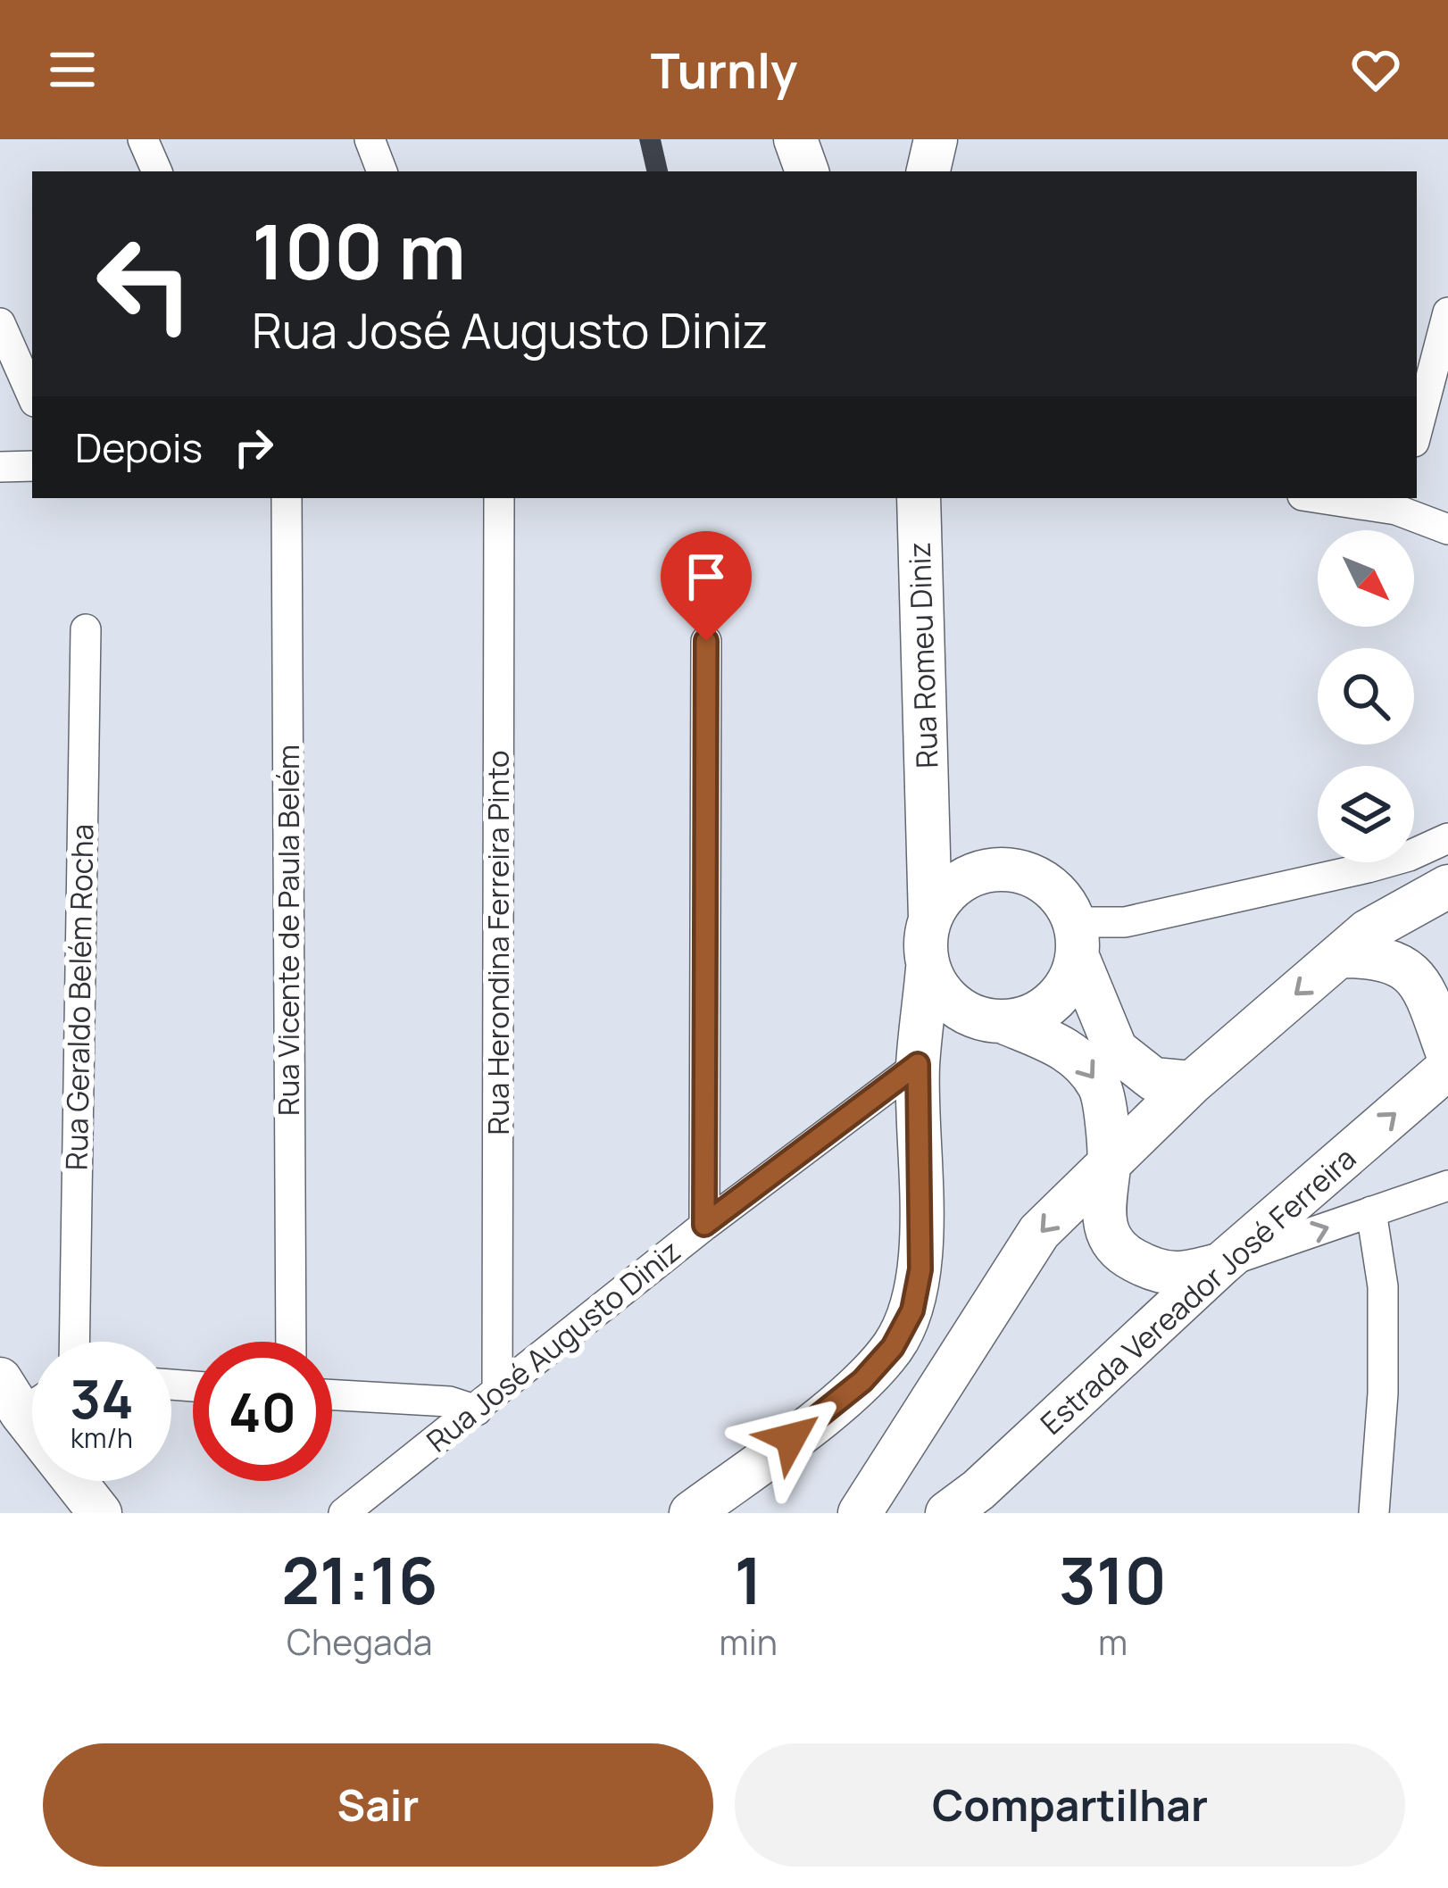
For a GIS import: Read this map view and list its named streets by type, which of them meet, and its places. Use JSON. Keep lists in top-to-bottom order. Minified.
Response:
{"streets":{"street":["Rua Romeu Diniz","Rua Vicente de Paula Belém","Rua Herondina Ferreira Pinto","Rua Geraldo Belém Rocha","Estrada Vereador José Ferreira","Rua José Augusto Diniz"]},"crossings":[["Rua Herondina Ferreira Pinto","Rua José Augusto Diniz"]],"north":"bottom right","page":{"header":"Turnly","turn":["100 m","Rua José Augusto Diniz"],"then":"Depois","speed":"34 km/h","limit":"40","eta":["21:16","Chegada","1","min","310","m"],"buttons":["Sair","Compartilhar"]}}
